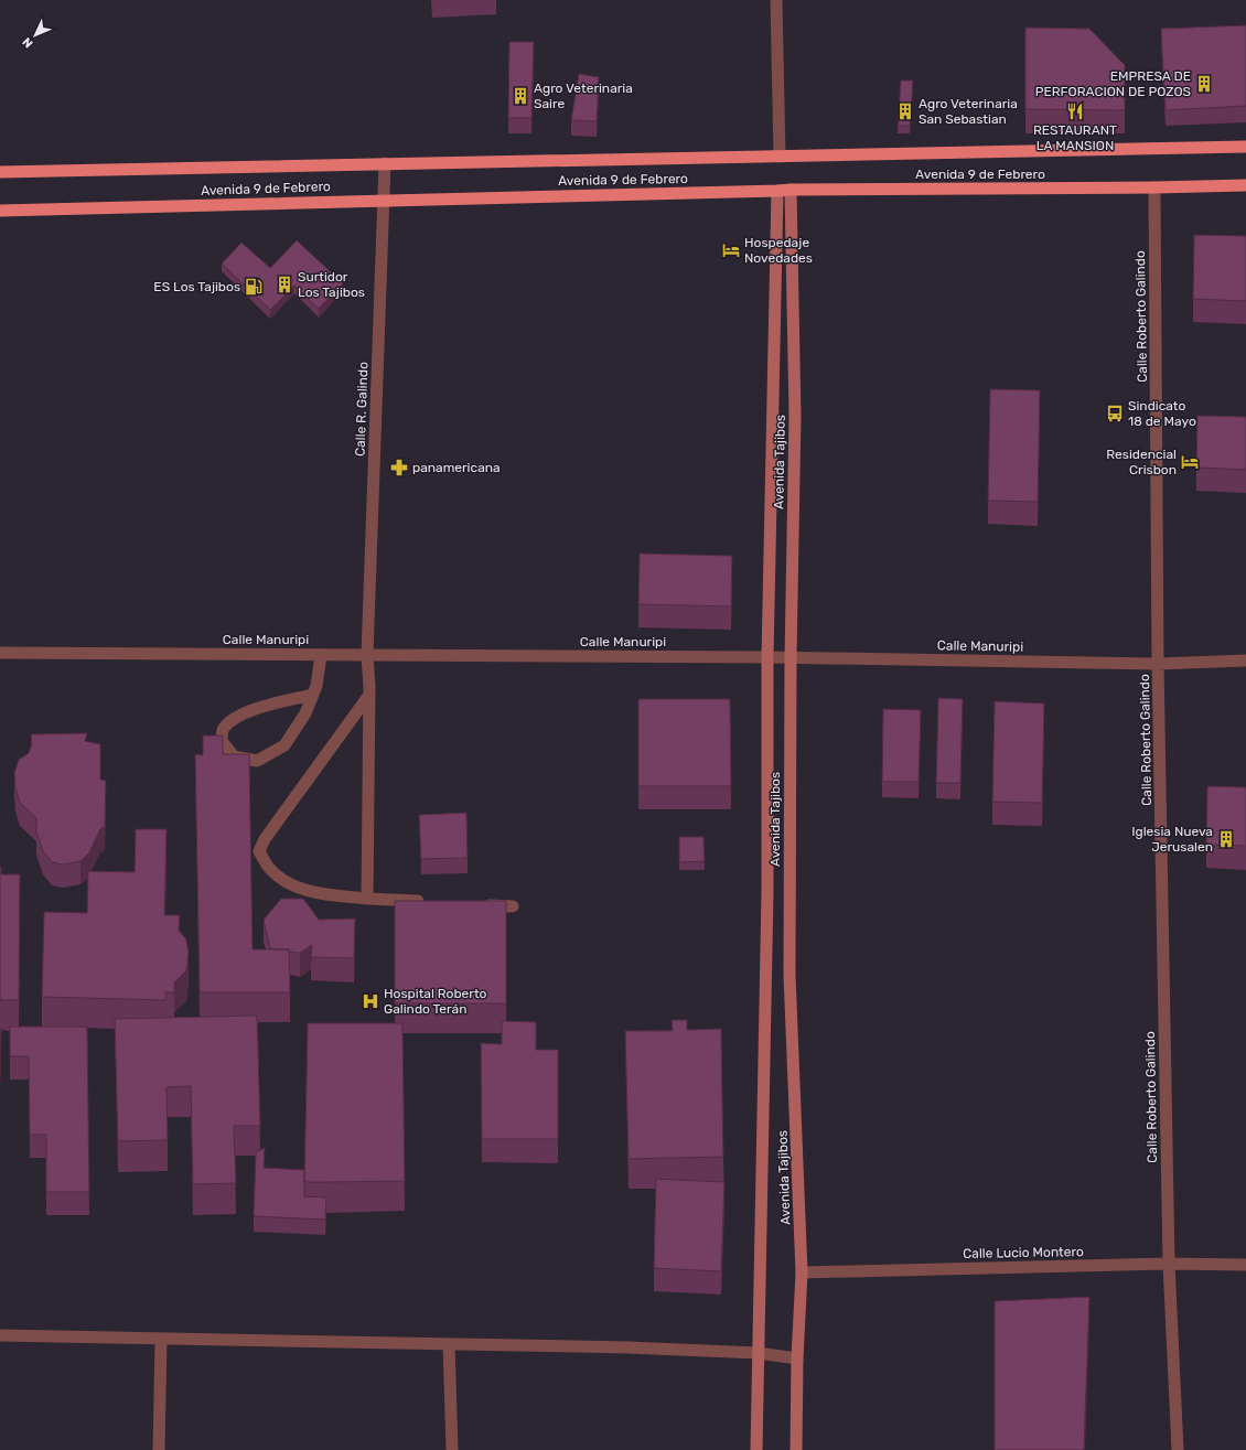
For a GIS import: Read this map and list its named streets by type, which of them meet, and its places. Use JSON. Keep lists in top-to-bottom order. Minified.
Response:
{"streets":{"highway":["Avenida 9 de Febrero"],"main road":["Avenida Tajibos"],"street":["Calle Roberto Galindo","Calle R. Galindo","Calle Manuripi","Calle Lucio Montero"]},"crossings":[["Avenida 9 de Febrero","Calle Roberto Galindo"],["Avenida 9 de Febrero","Calle R. Galindo"],["Avenida 9 de Febrero","Avenida Tajibos"],["Calle Roberto Galindo","Calle Manuripi"],["Calle Roberto Galindo","Calle Lucio Montero"],["Calle R. Galindo","Calle Manuripi"],["Avenida Tajibos","Calle Manuripi"],["Avenida Tajibos","Calle Lucio Montero"]],"places":{"building":["EMPRESA DE PERFORACION DE POZOS","Agro Veterinaria Saire","Agro Veterinaria San Sebastian","Surtidor Los Tajibos","Iglesia Nueva Jerusalen"],"restaurant":["RESTAURANT LA MANSION"],"hotel":["Hospedaje Novedades","Residencial Crisbon"],"fuel station":["ES Los Tajibos"],"bus stop":["Sindicato 18 de Mayo"],"pharmacy":["panamericana"],"hospital":["Hospital Roberto Galindo Terán"]},"north":"bottom left"}
